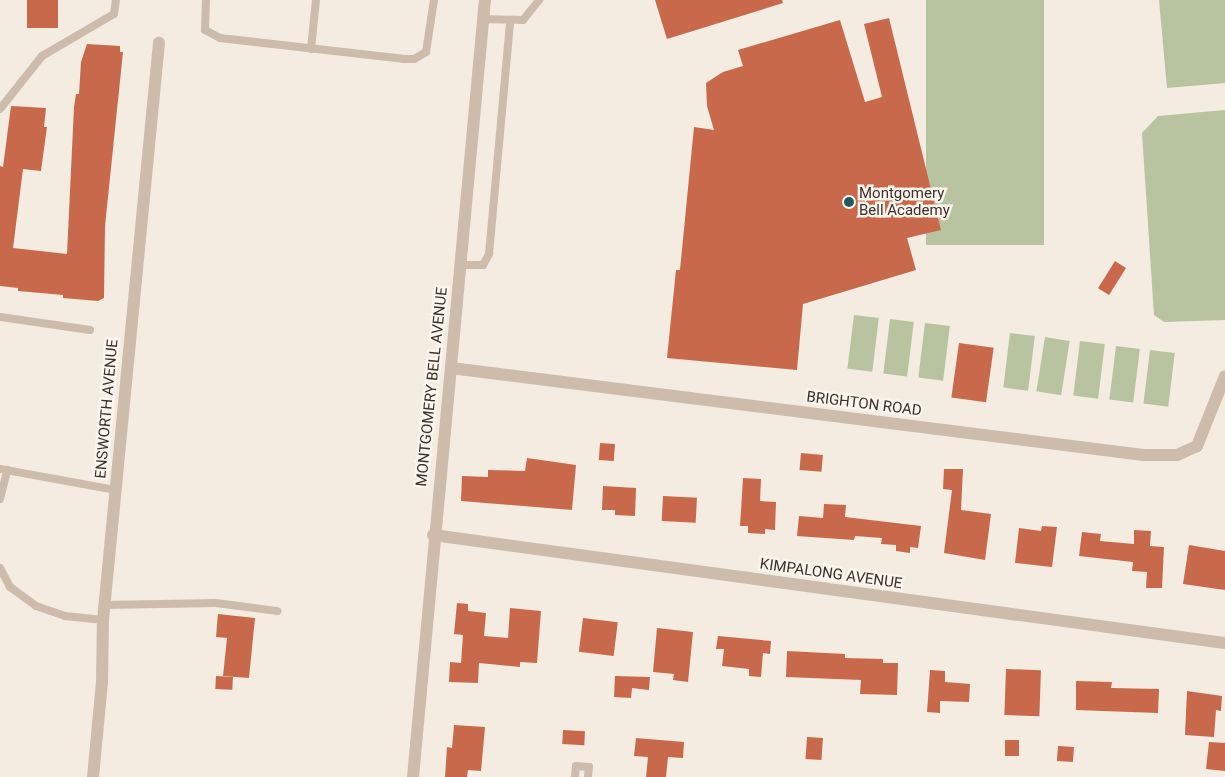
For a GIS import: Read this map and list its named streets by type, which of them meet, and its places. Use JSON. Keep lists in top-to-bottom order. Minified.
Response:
{"streets":{"street":["MONTGOMERY BELL AVENUE","BRIGHTON ROAD","ENSWORTH AVENUE","KIMPALONG AVENUE"]},"crossings":[["MONTGOMERY BELL AVENUE","BRIGHTON ROAD"],["MONTGOMERY BELL AVENUE","KIMPALONG AVENUE"]],"places":["Montgomery Bell Academy"]}
